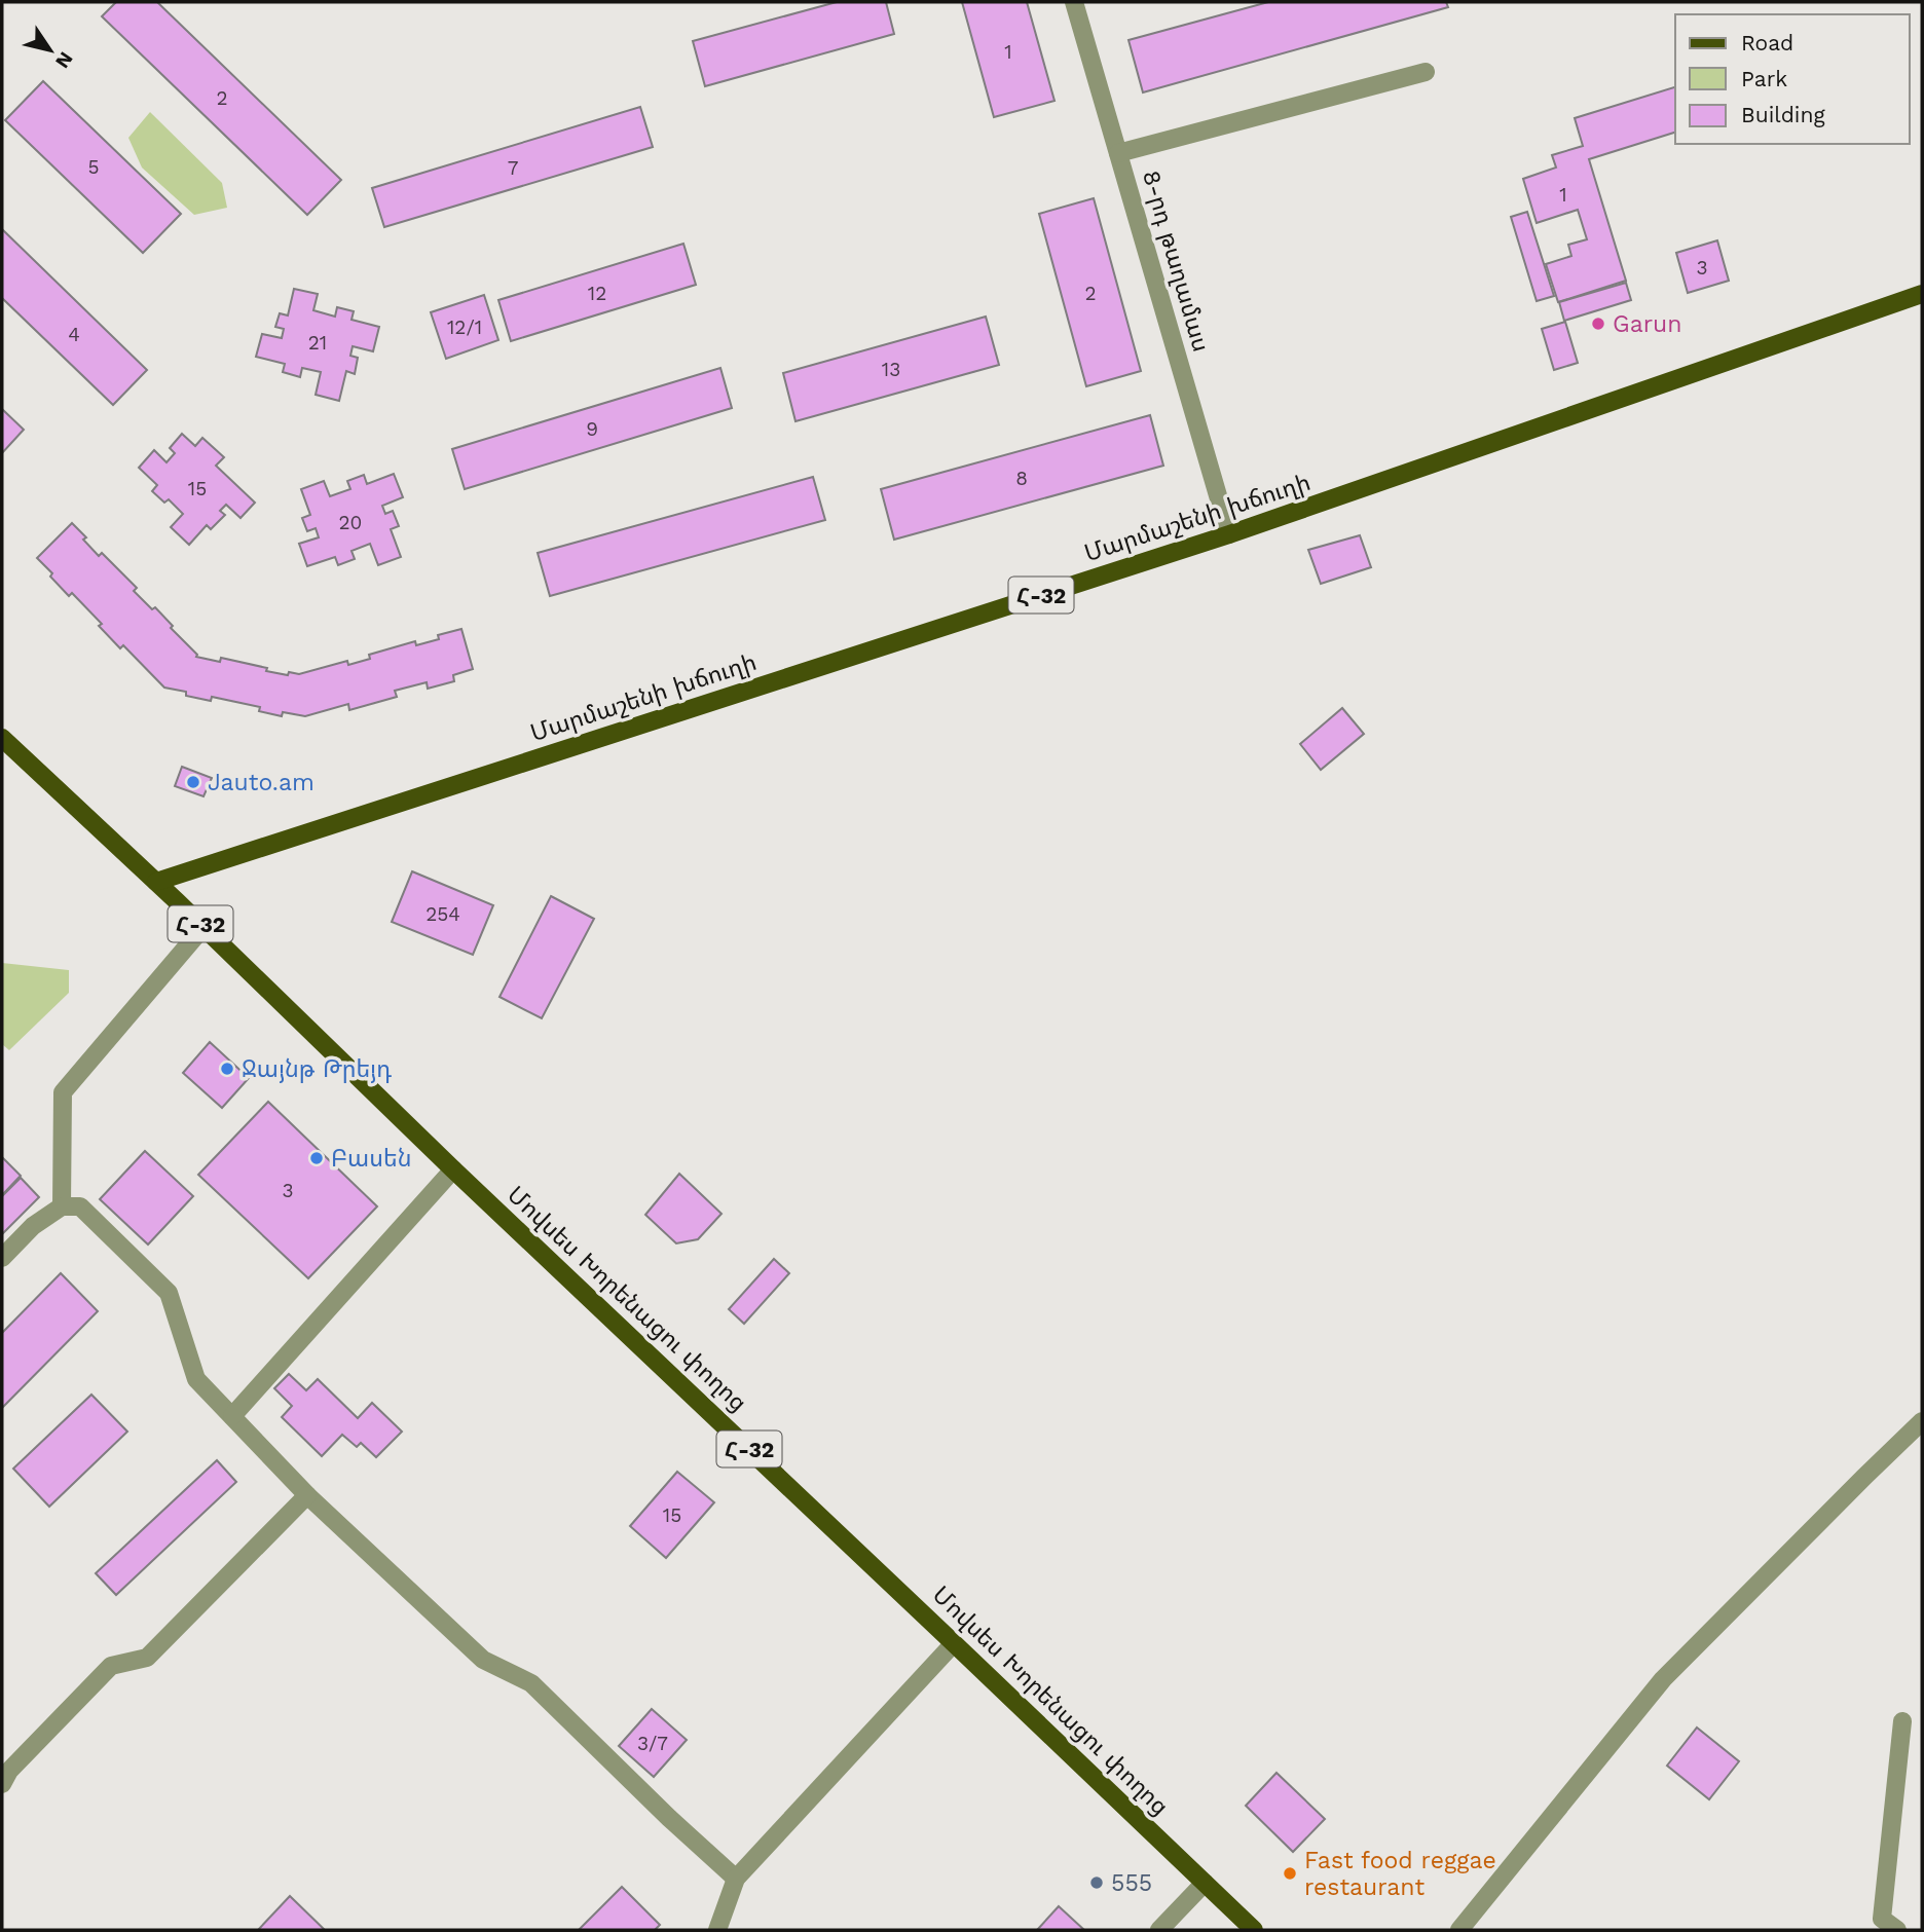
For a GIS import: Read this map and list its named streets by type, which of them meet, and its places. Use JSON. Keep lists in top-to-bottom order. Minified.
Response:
{"streets":{"main road":["Մարմաշենի խճուղի","Հ-32","Մովսես Խորենացու փողոց"],"street":["8-րդ թաղամաս"]},"crossings":[["8-րդ թաղամաս","Մարմաշենի խճուղի"],["Մարմաշենի խճուղի","Մովսես Խորենացու փողոց"]],"places":["Garun","Jauto.am","Ջայնթ Թրեյդ","Բասեն","Fast food reggae restaurant","555"],"house_numbers":["1","2","5","7","1","3","12","2","12/1","4","21","13","9","8","15","20","254","3","15","3/7"],"legend":["Road","Park","Building"],"north":"bottom right"}
